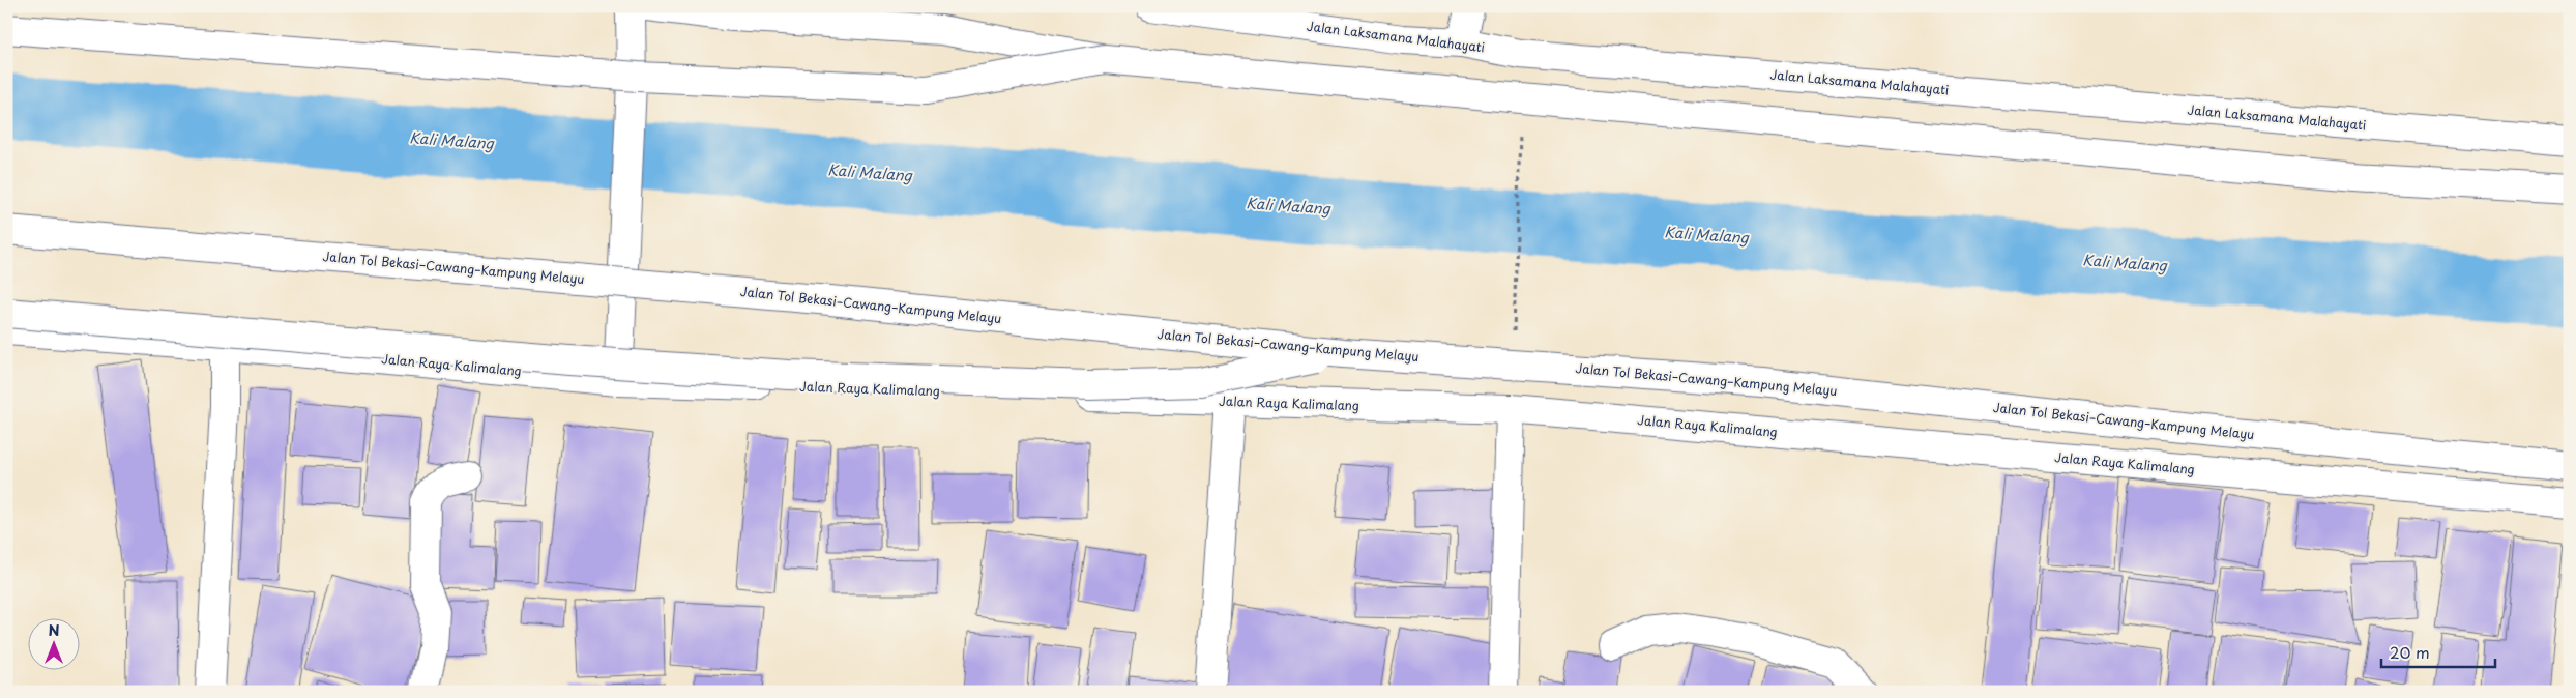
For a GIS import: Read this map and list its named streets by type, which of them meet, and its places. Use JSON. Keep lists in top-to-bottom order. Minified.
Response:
{"streets":{"main road":["Jalan Laksamana Malahayati","Jalan Tol Bekasi–Cawang–Kampung Melayu","Jalan Raya Kalimalang"]},"water":["Kali Malang"],"scale_bar":"20 m","north":"top"}
